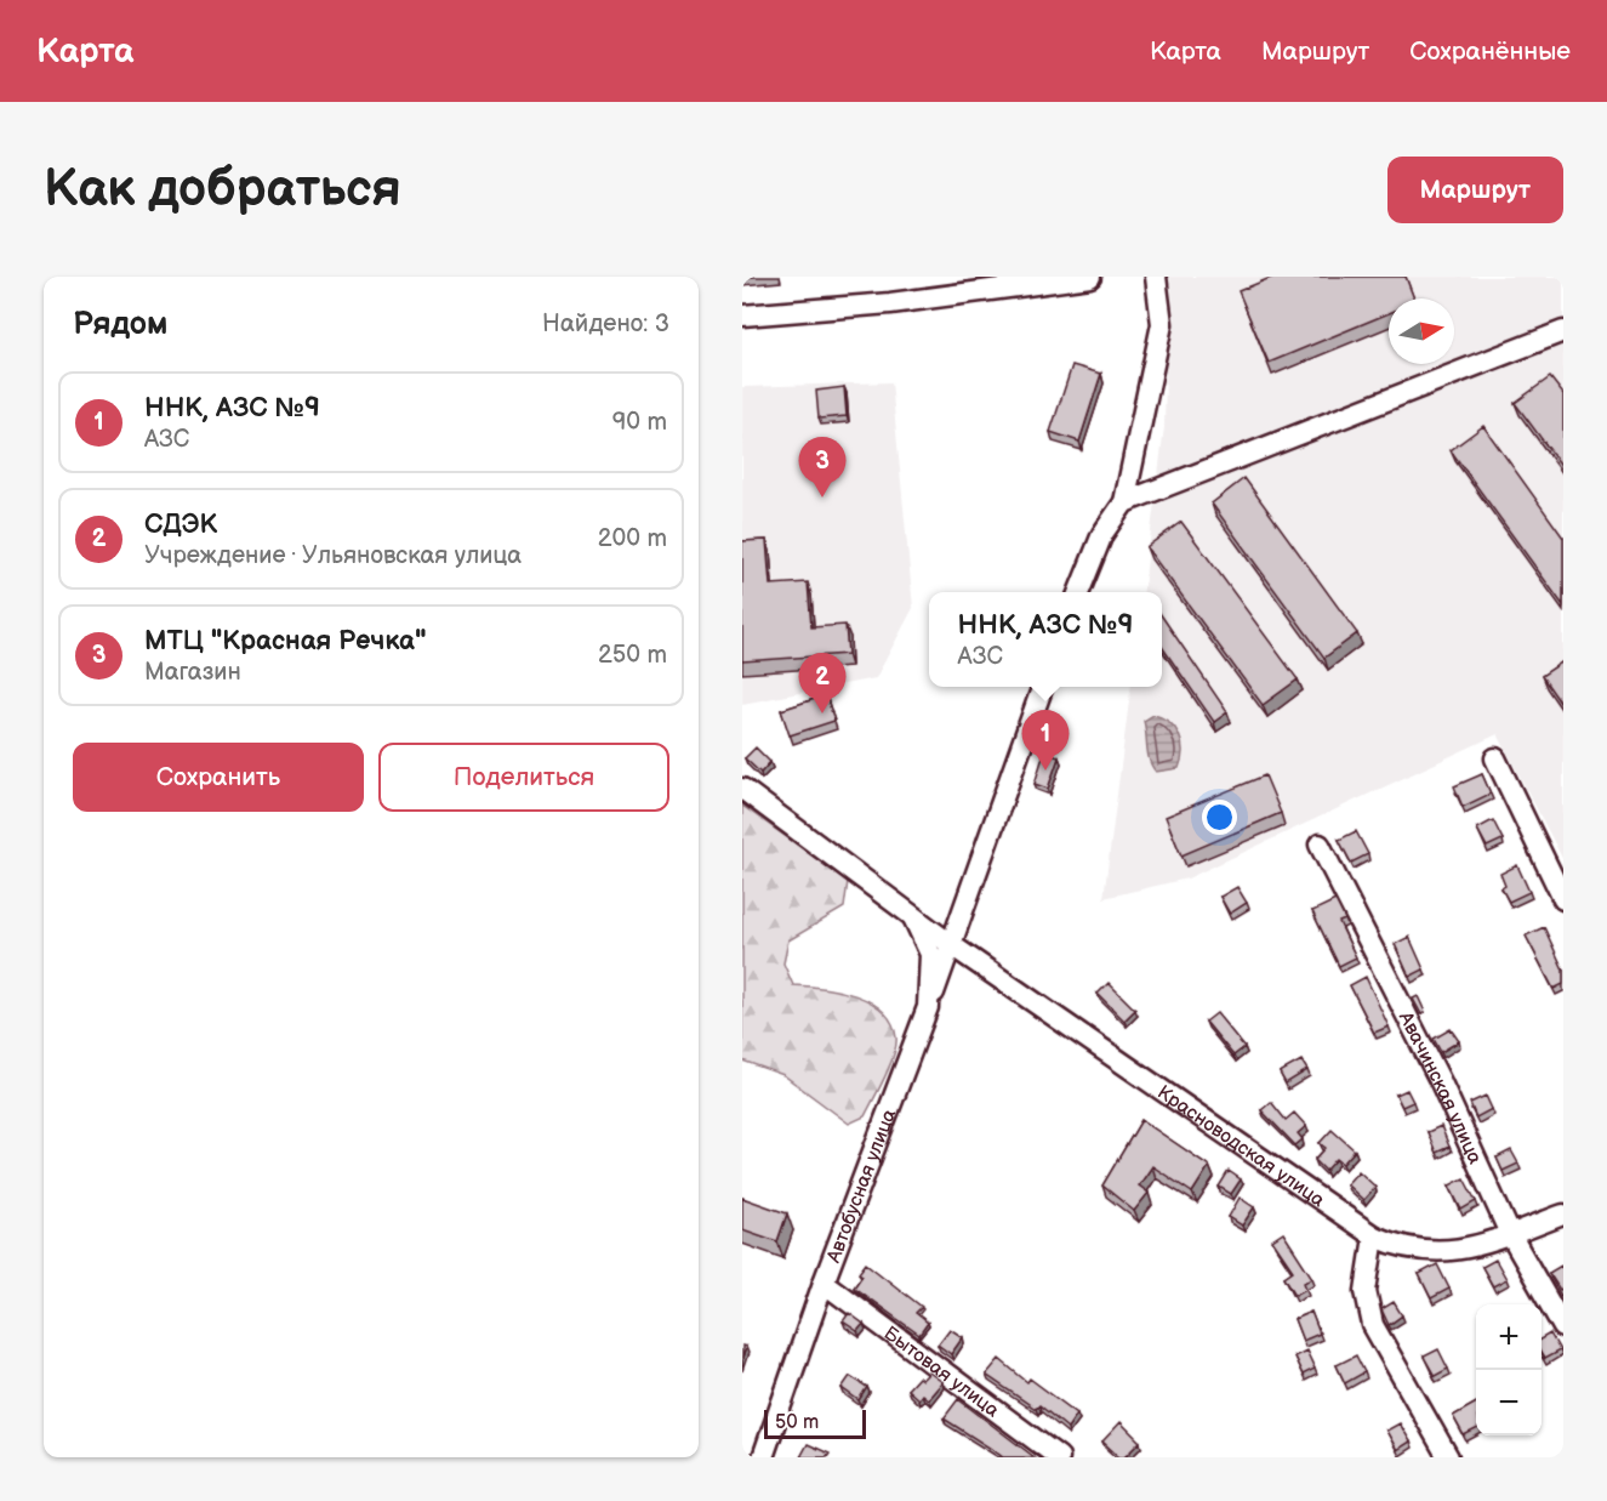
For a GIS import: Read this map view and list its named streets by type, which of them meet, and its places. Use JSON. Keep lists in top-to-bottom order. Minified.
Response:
{"streets":{"street":["Авачинская улица","Красноводская улица","Автобусная улица","Бытовая улица"]},"crossings":[["Авачинская улица","Красноводская улица"],["Красноводская улица","Автобусная улица"],["Автобусная улица","Бытовая улица"]],"scale_bar":"50 m","north":"right","page":{"header":"Карта","nav":["Карта","Маршрут","Сохранённые"],"buttons":["Маршрут",["Сохранить","Поделиться"]],"title":"Как добраться","heading":["Рядом","Найдено: 3"],"list":[{"mark":"1","name":"ННК, АЗС №9","note":"АЗС","value":"90 m"},{"mark":"2","name":"СДЭК","note":"Учреждение · Ульяновская улица","value":"200 m"},{"mark":"3","name":"МТЦ \"Красная Речка\"","note":"Магазин","value":"250 m"}],"pins":["3","2","1"],"popup":["ННК, АЗС №9","АЗС"],"map_buttons":["+","−"],"scale":"50 m"}}
